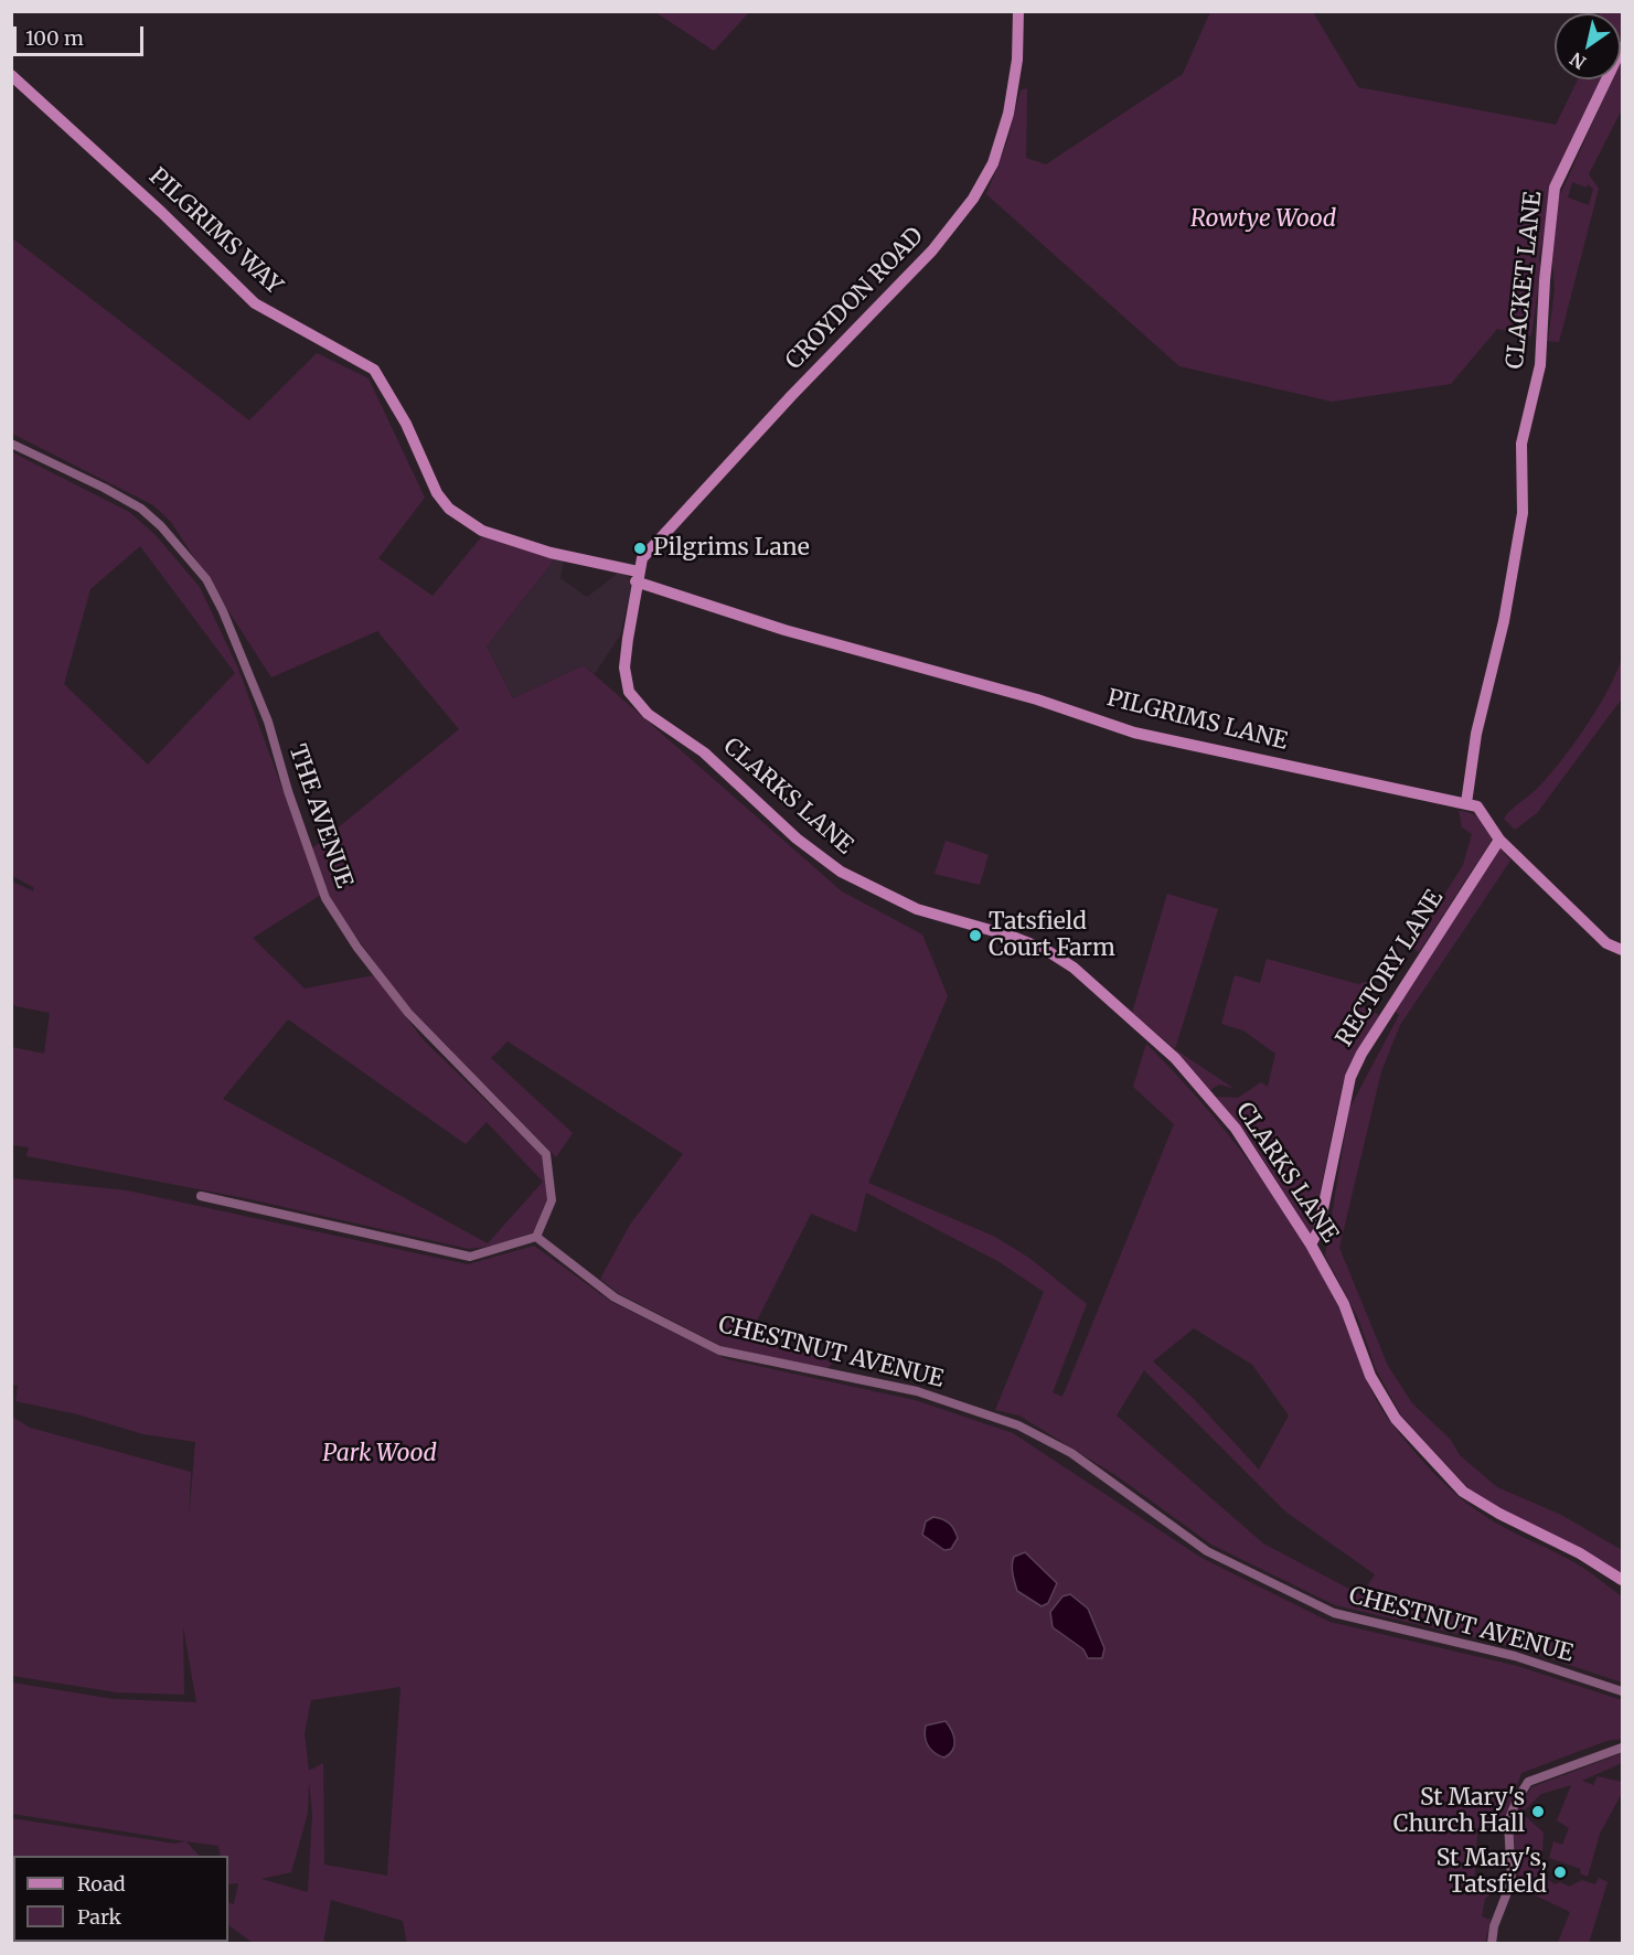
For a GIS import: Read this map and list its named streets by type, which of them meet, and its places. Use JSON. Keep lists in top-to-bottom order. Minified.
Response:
{"streets":{"street":["PILGRIMS WAY","CLACKET LANE","CROYDON ROAD","PILGRIMS LANE","CLARKS LANE","THE AVENUE","RECTORY LANE","CHESTNUT AVENUE"]},"crossings":[["PILGRIMS WAY","CROYDON ROAD"],["PILGRIMS WAY","PILGRIMS LANE"],["PILGRIMS WAY","CLARKS LANE"],["CLACKET LANE","PILGRIMS LANE"],["CROYDON ROAD","PILGRIMS LANE"],["CROYDON ROAD","CLARKS LANE"],["PILGRIMS LANE","CLARKS LANE"],["CLARKS LANE","RECTORY LANE"],["THE AVENUE","CHESTNUT AVENUE"]],"parks":["Rowtye Wood","Park Wood"],"places":["Pilgrims Lane","Tatsfield Court Farm","St Mary's Church Hall","St Mary's, Tatsfield"],"legend":["Road","Park"],"scale_bar":"100 m","north":"bottom left"}
